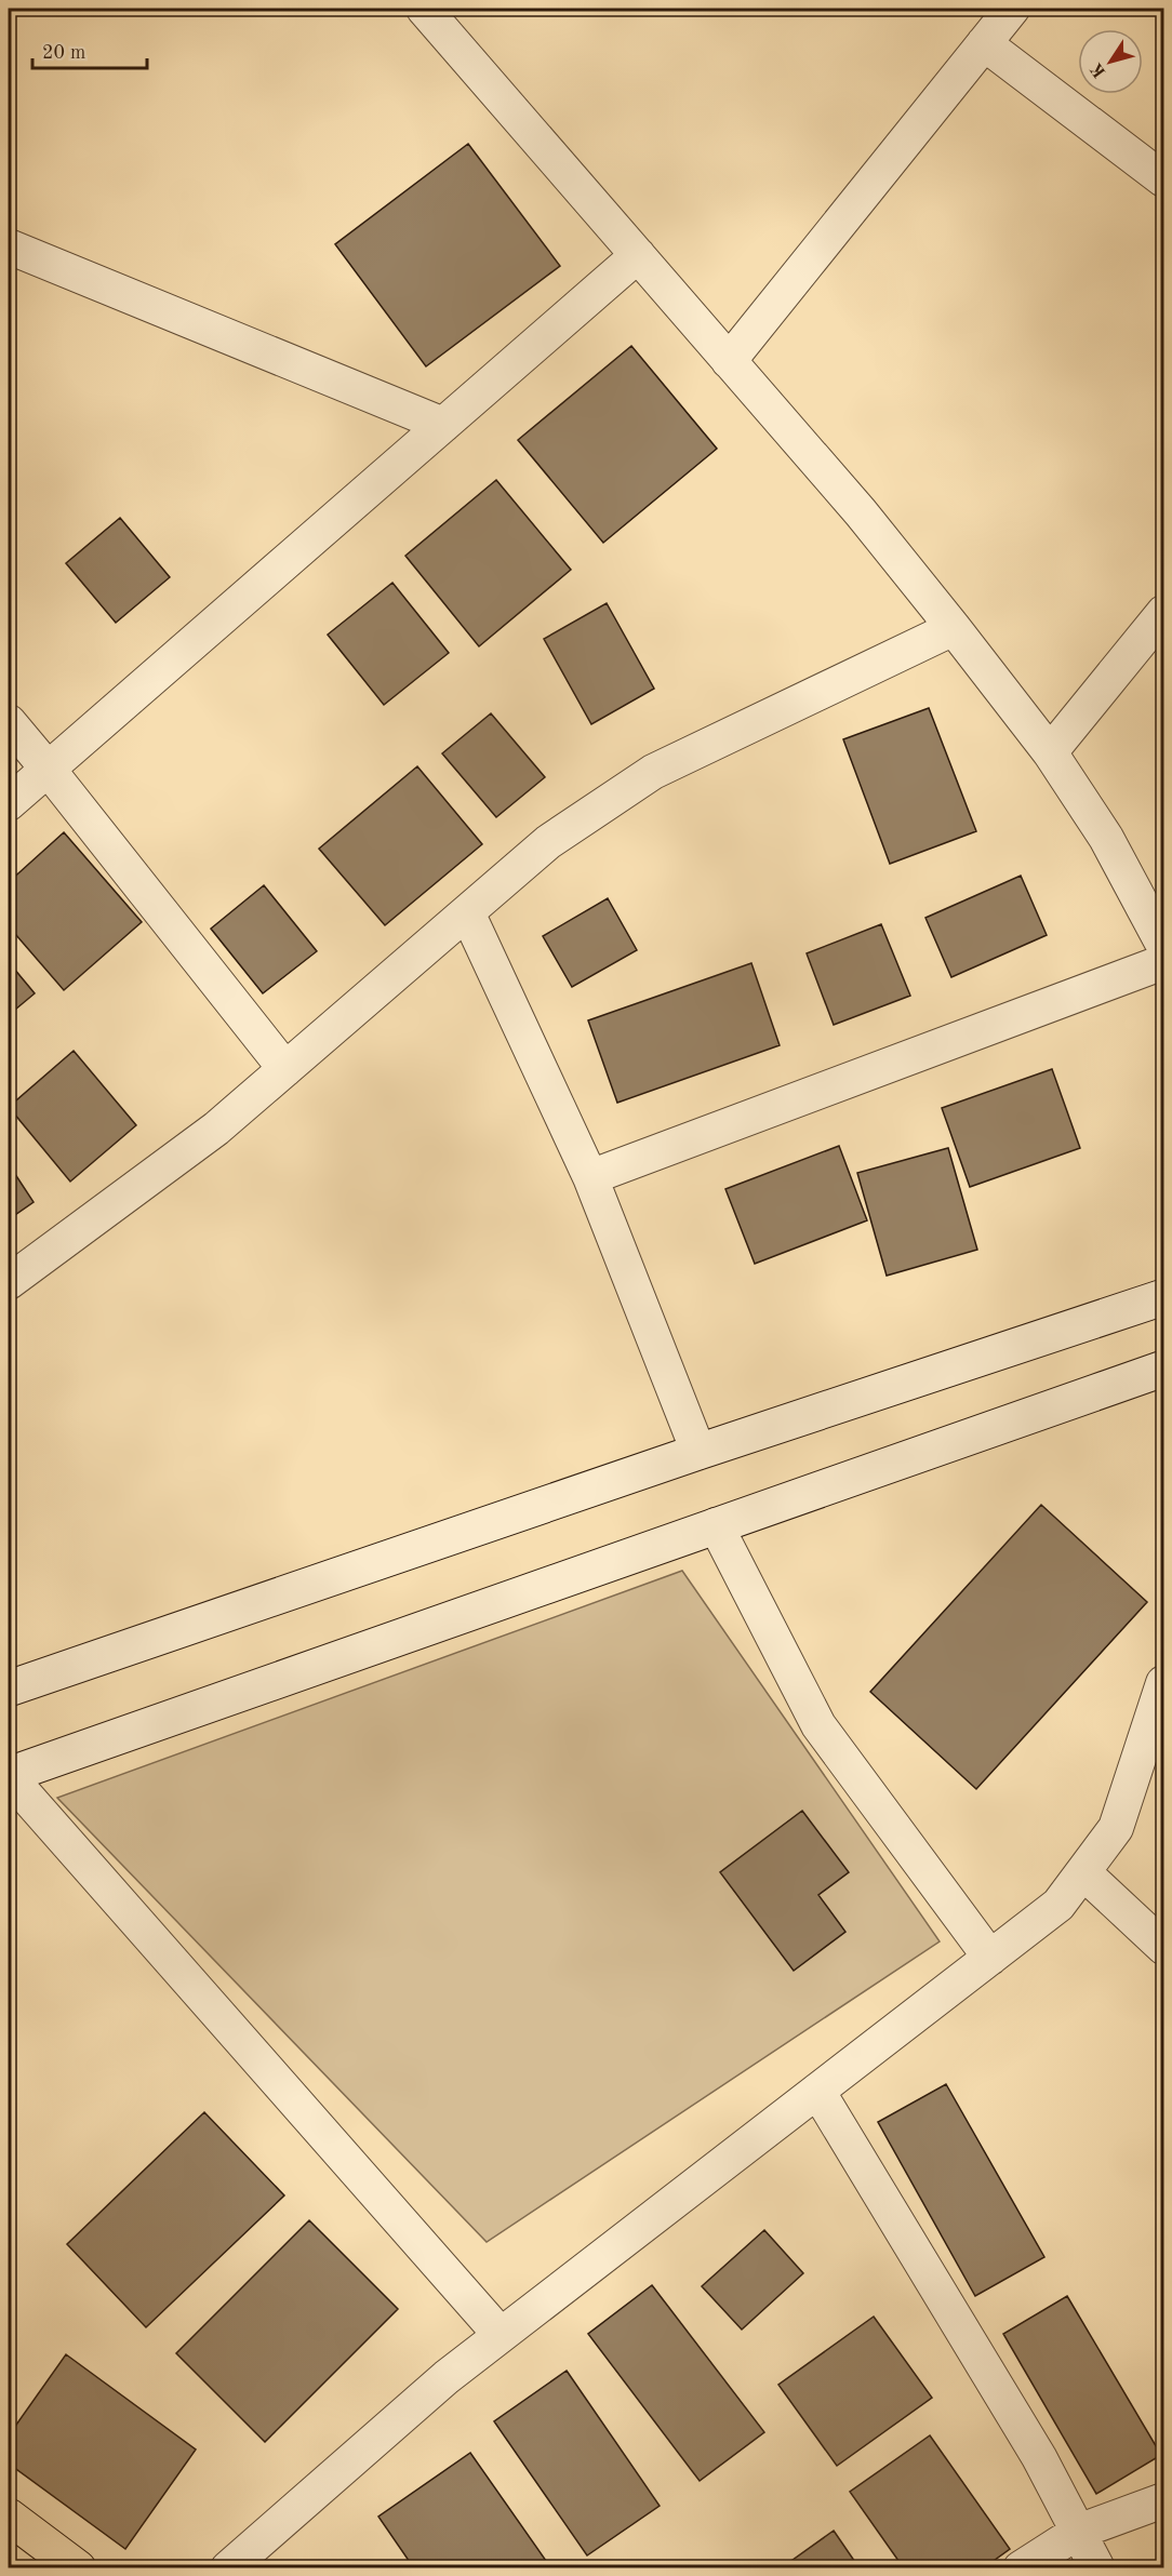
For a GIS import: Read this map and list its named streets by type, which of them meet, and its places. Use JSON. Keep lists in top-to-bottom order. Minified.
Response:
{"scale_bar":"20 m","north":"bottom left"}
